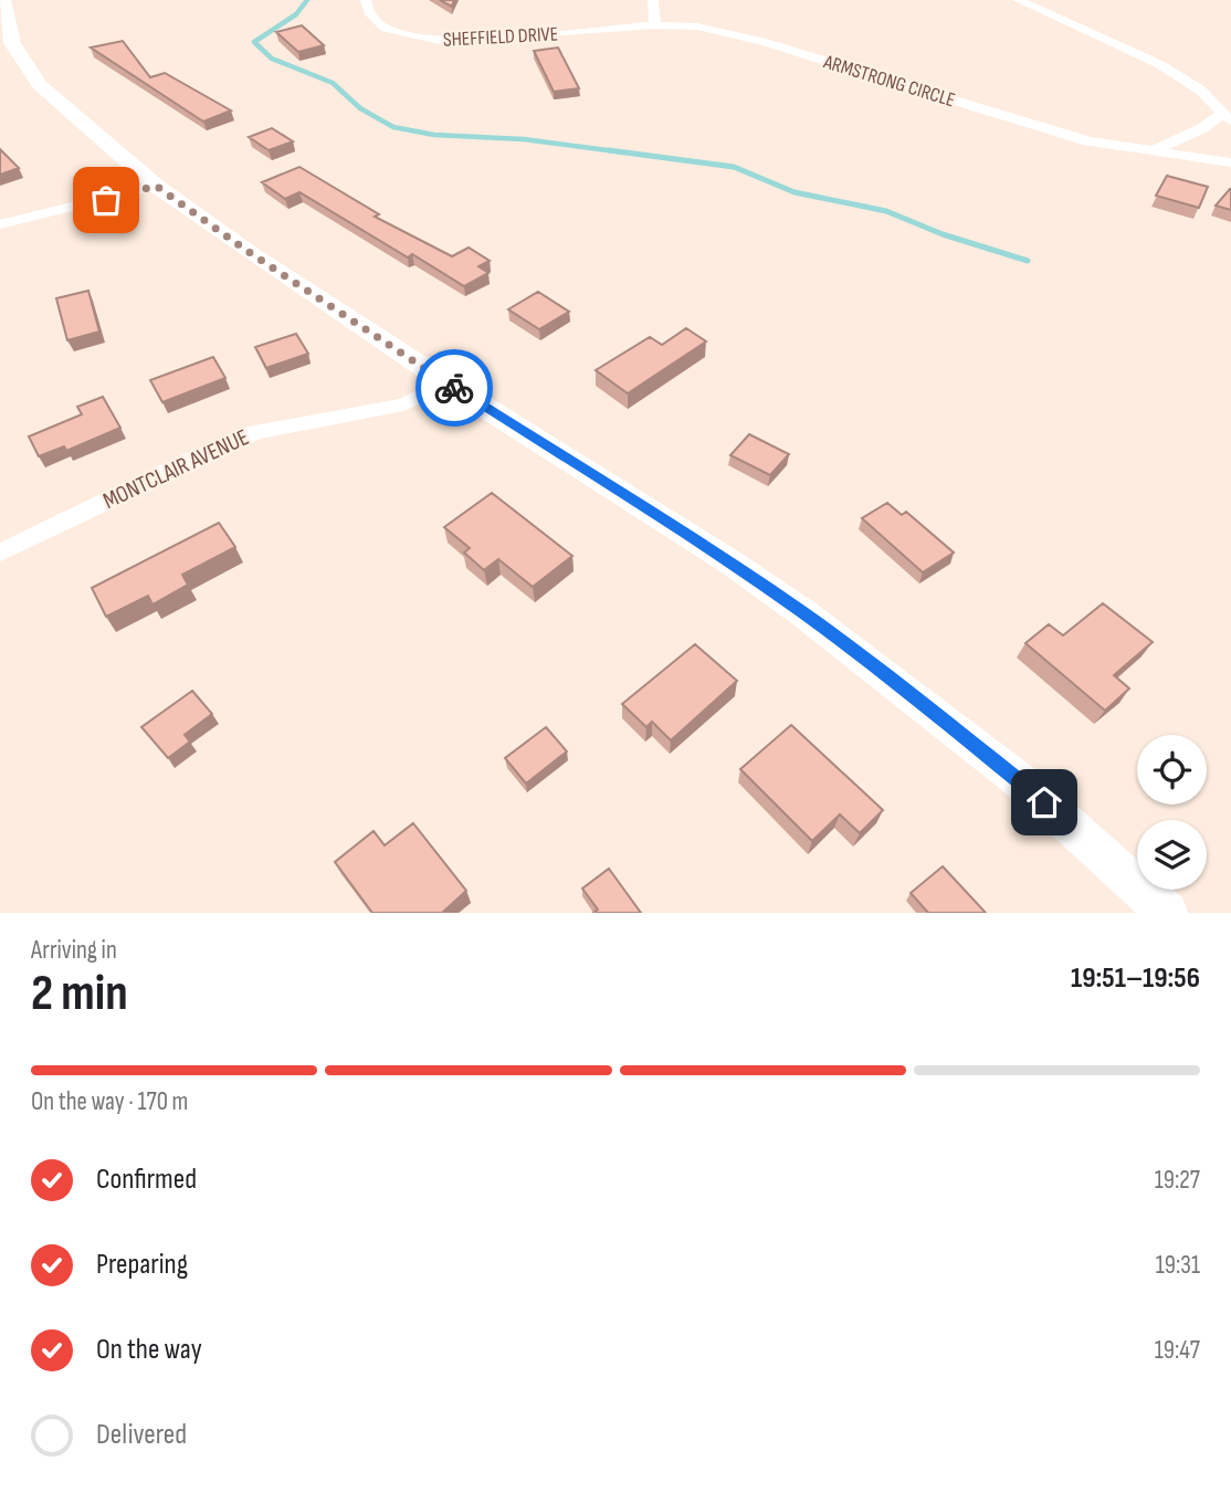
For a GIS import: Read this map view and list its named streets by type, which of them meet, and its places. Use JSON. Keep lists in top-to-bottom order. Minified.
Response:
{"streets":{"street":["SHEFFIELD DRIVE","ARMSTRONG CIRCLE","MONTCLAIR AVENUE"]},"crossings":[["SHEFFIELD DRIVE","ARMSTRONG CIRCLE"]],"page":{"heading":["2 min","Arriving in","19:51–19:56"],"bar":"On the way · 170 m","list":[["Confirmed","19:27"],["Preparing","19:31"],["On the way","19:47"],"Delivered"]}}
